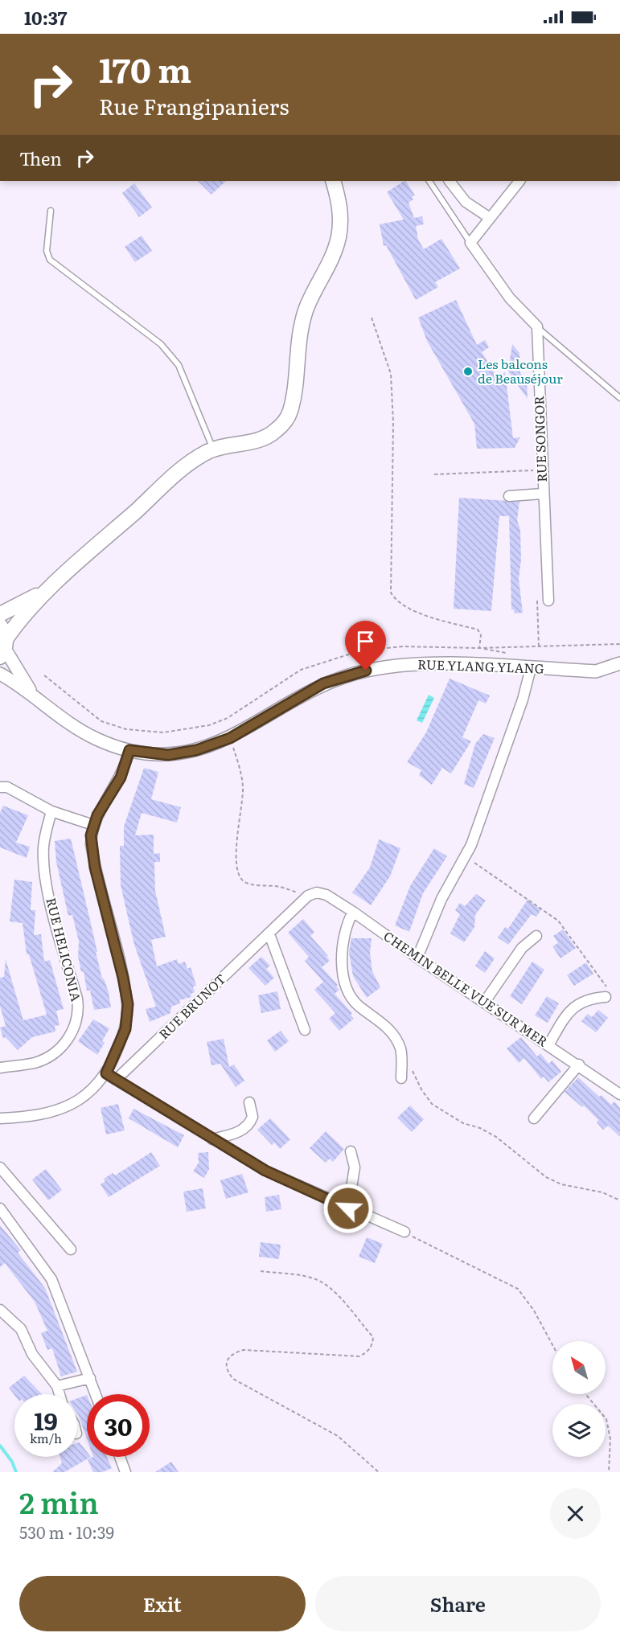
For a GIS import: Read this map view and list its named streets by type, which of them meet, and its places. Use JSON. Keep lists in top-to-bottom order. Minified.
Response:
{"streets":{"street":["RUE SONGOR","RUE YLANG YLANG","RUE HELICONIA","CHEMIN BELLE VUE SUR MER","RUE BRUNOT"]},"crossings":[["CHEMIN BELLE VUE SUR MER","RUE BRUNOT"]],"places":["Les balcons de Beauséjour"],"north":"top left","page":{"status":"10:37","turn":["170 m","Rue Frangipaniers"],"then":"Then","speed":"19 km/h","limit":"30","heading":["2 min","530 m · 10:39"],"buttons":["Exit","Share"]}}
